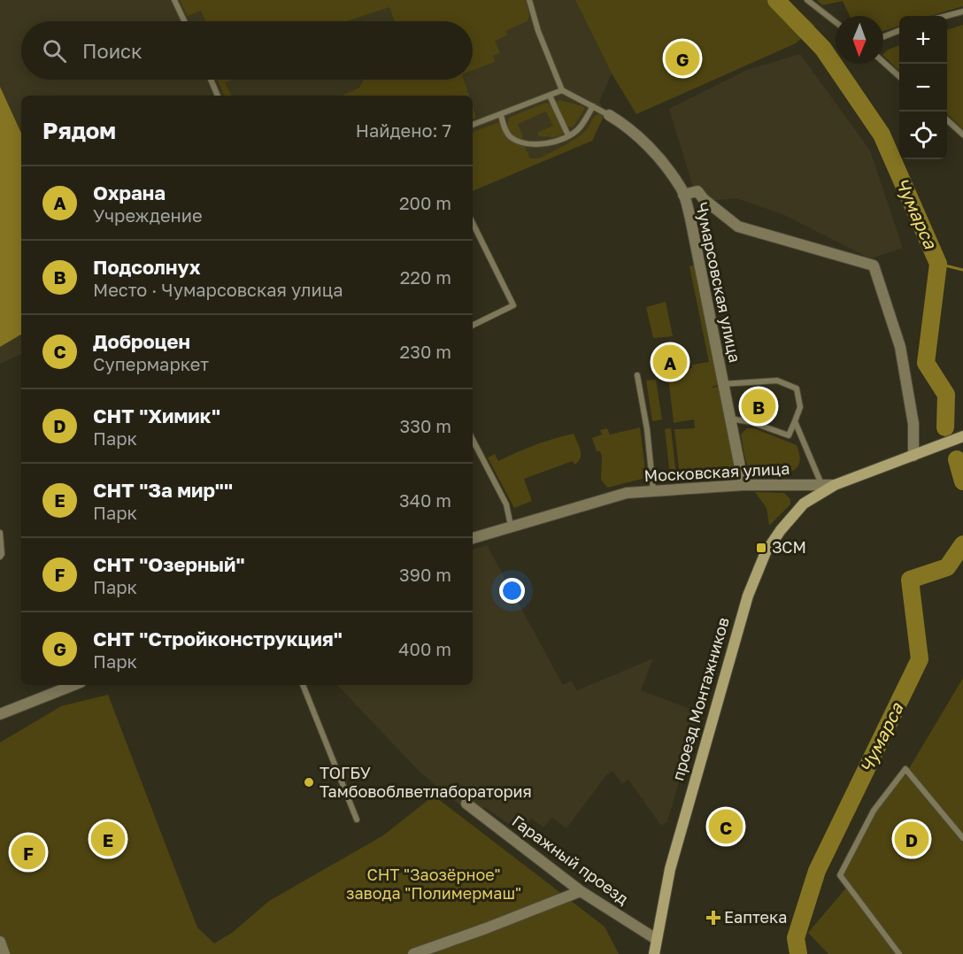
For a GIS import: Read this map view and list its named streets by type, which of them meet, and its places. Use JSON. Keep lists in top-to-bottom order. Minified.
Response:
{"streets":{"main road":["Московская улица","проезд Монтажников"],"street":["Чумарсовская улица","Гаражный проезд"]},"crossings":[["Чумарсовская улица","Московская улица"],["Московская улица","проезд Монтажников"],["проезд Монтажников","Гаражный проезд"]],"water":["Чумарса"],"parks":["СНТ \"Заозёрное\" завода \"Полимермаш\""],"places":{"transit":["ЗСМ"],"other":["ТОГБУ Тамбовоблветлаборатория"],"health":["Еаптека"]},"north":"bottom","page":{"map_buttons":["+","−"],"search":"Поиск","pins":["G","A","B","C","D","E","F"],"heading":["Рядом","Найдено: 7"],"list":[{"mark":"A","name":"Охрана","note":"Учреждение","value":"200 m"},{"mark":"B","name":"Подсолнух","note":"Место · Чумарсовская улица","value":"220 m"},{"mark":"C","name":"Доброцен","note":"Супермаркет","value":"230 m"},{"mark":"D","name":"СНТ \"Химик\"","note":"Парк","value":"330 m"},{"mark":"E","name":"СНТ \"За мир\"\"","note":"Парк","value":"340 m"},{"mark":"F","name":"СНТ \"Озерный\"","note":"Парк","value":"390 m"},{"mark":"G","name":"СНТ \"Стройконструкция\"","note":"Парк","value":"400 m"}]}}
